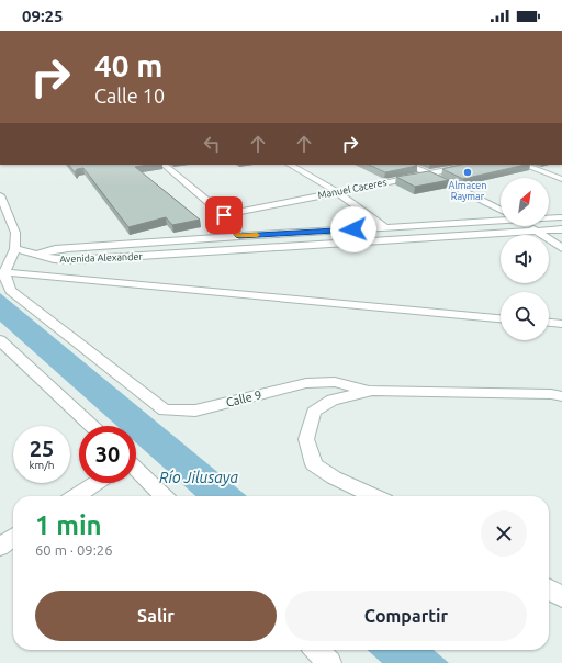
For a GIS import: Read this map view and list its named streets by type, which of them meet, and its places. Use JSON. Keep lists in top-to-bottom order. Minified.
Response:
{"streets":{"street":["Manuel Caceres","Avenida Alexander","Calle 9"]},"water":["Río Jilusaya"],"places":["Almacen Raymar"],"north":"top right","page":{"status":"09:25","turn":["40 m","Calle 10"],"speed":"25 km/h","limit":"30","heading":["1 min","60 m · 09:26"],"buttons":["Salir","Compartir"]}}
